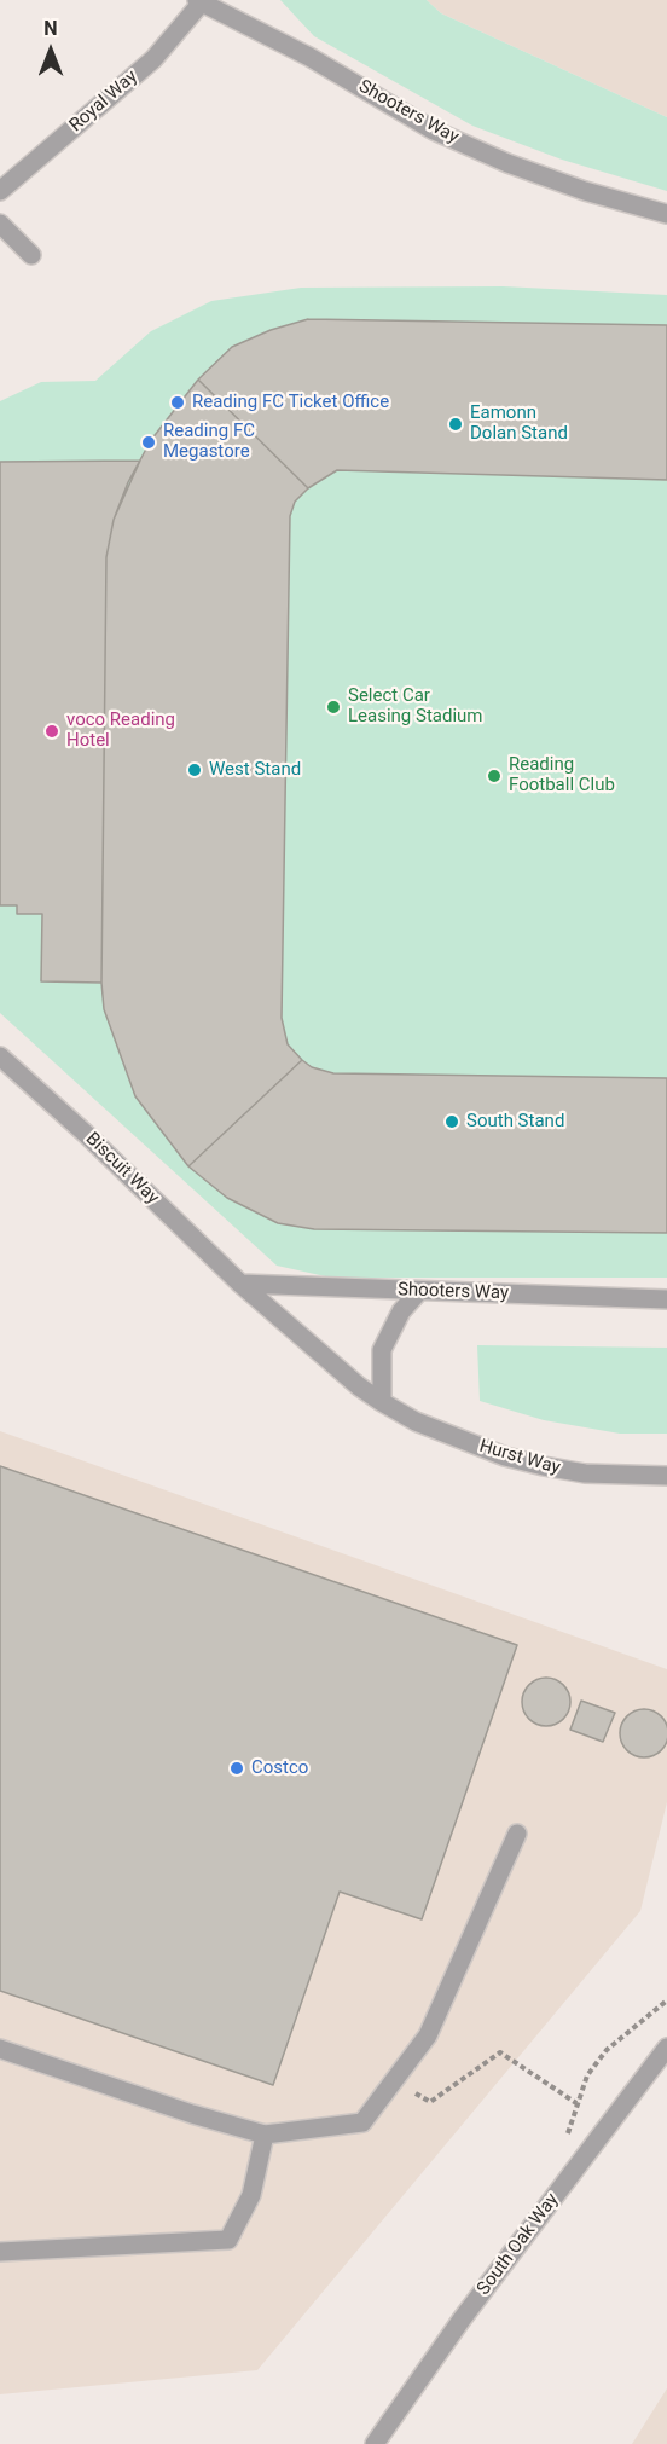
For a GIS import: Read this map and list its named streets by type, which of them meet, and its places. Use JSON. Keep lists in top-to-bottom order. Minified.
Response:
{"streets":{"street":["Royal Way","Shooters Way","Biscuit Way","Hurst Way","South Oak Way"]},"crossings":[["Royal Way","Shooters Way"],["Shooters Way","Biscuit Way"],["Shooters Way","Hurst Way"],["Biscuit Way","Hurst Way"]],"places":["Reading FC Ticket Office","Eamonn Dolan Stand","Reading FC Megastore","Select Car Leasing Stadium","voco Reading Hotel","West Stand","Reading Football Club","South Stand","Costco"],"north":"top"}
